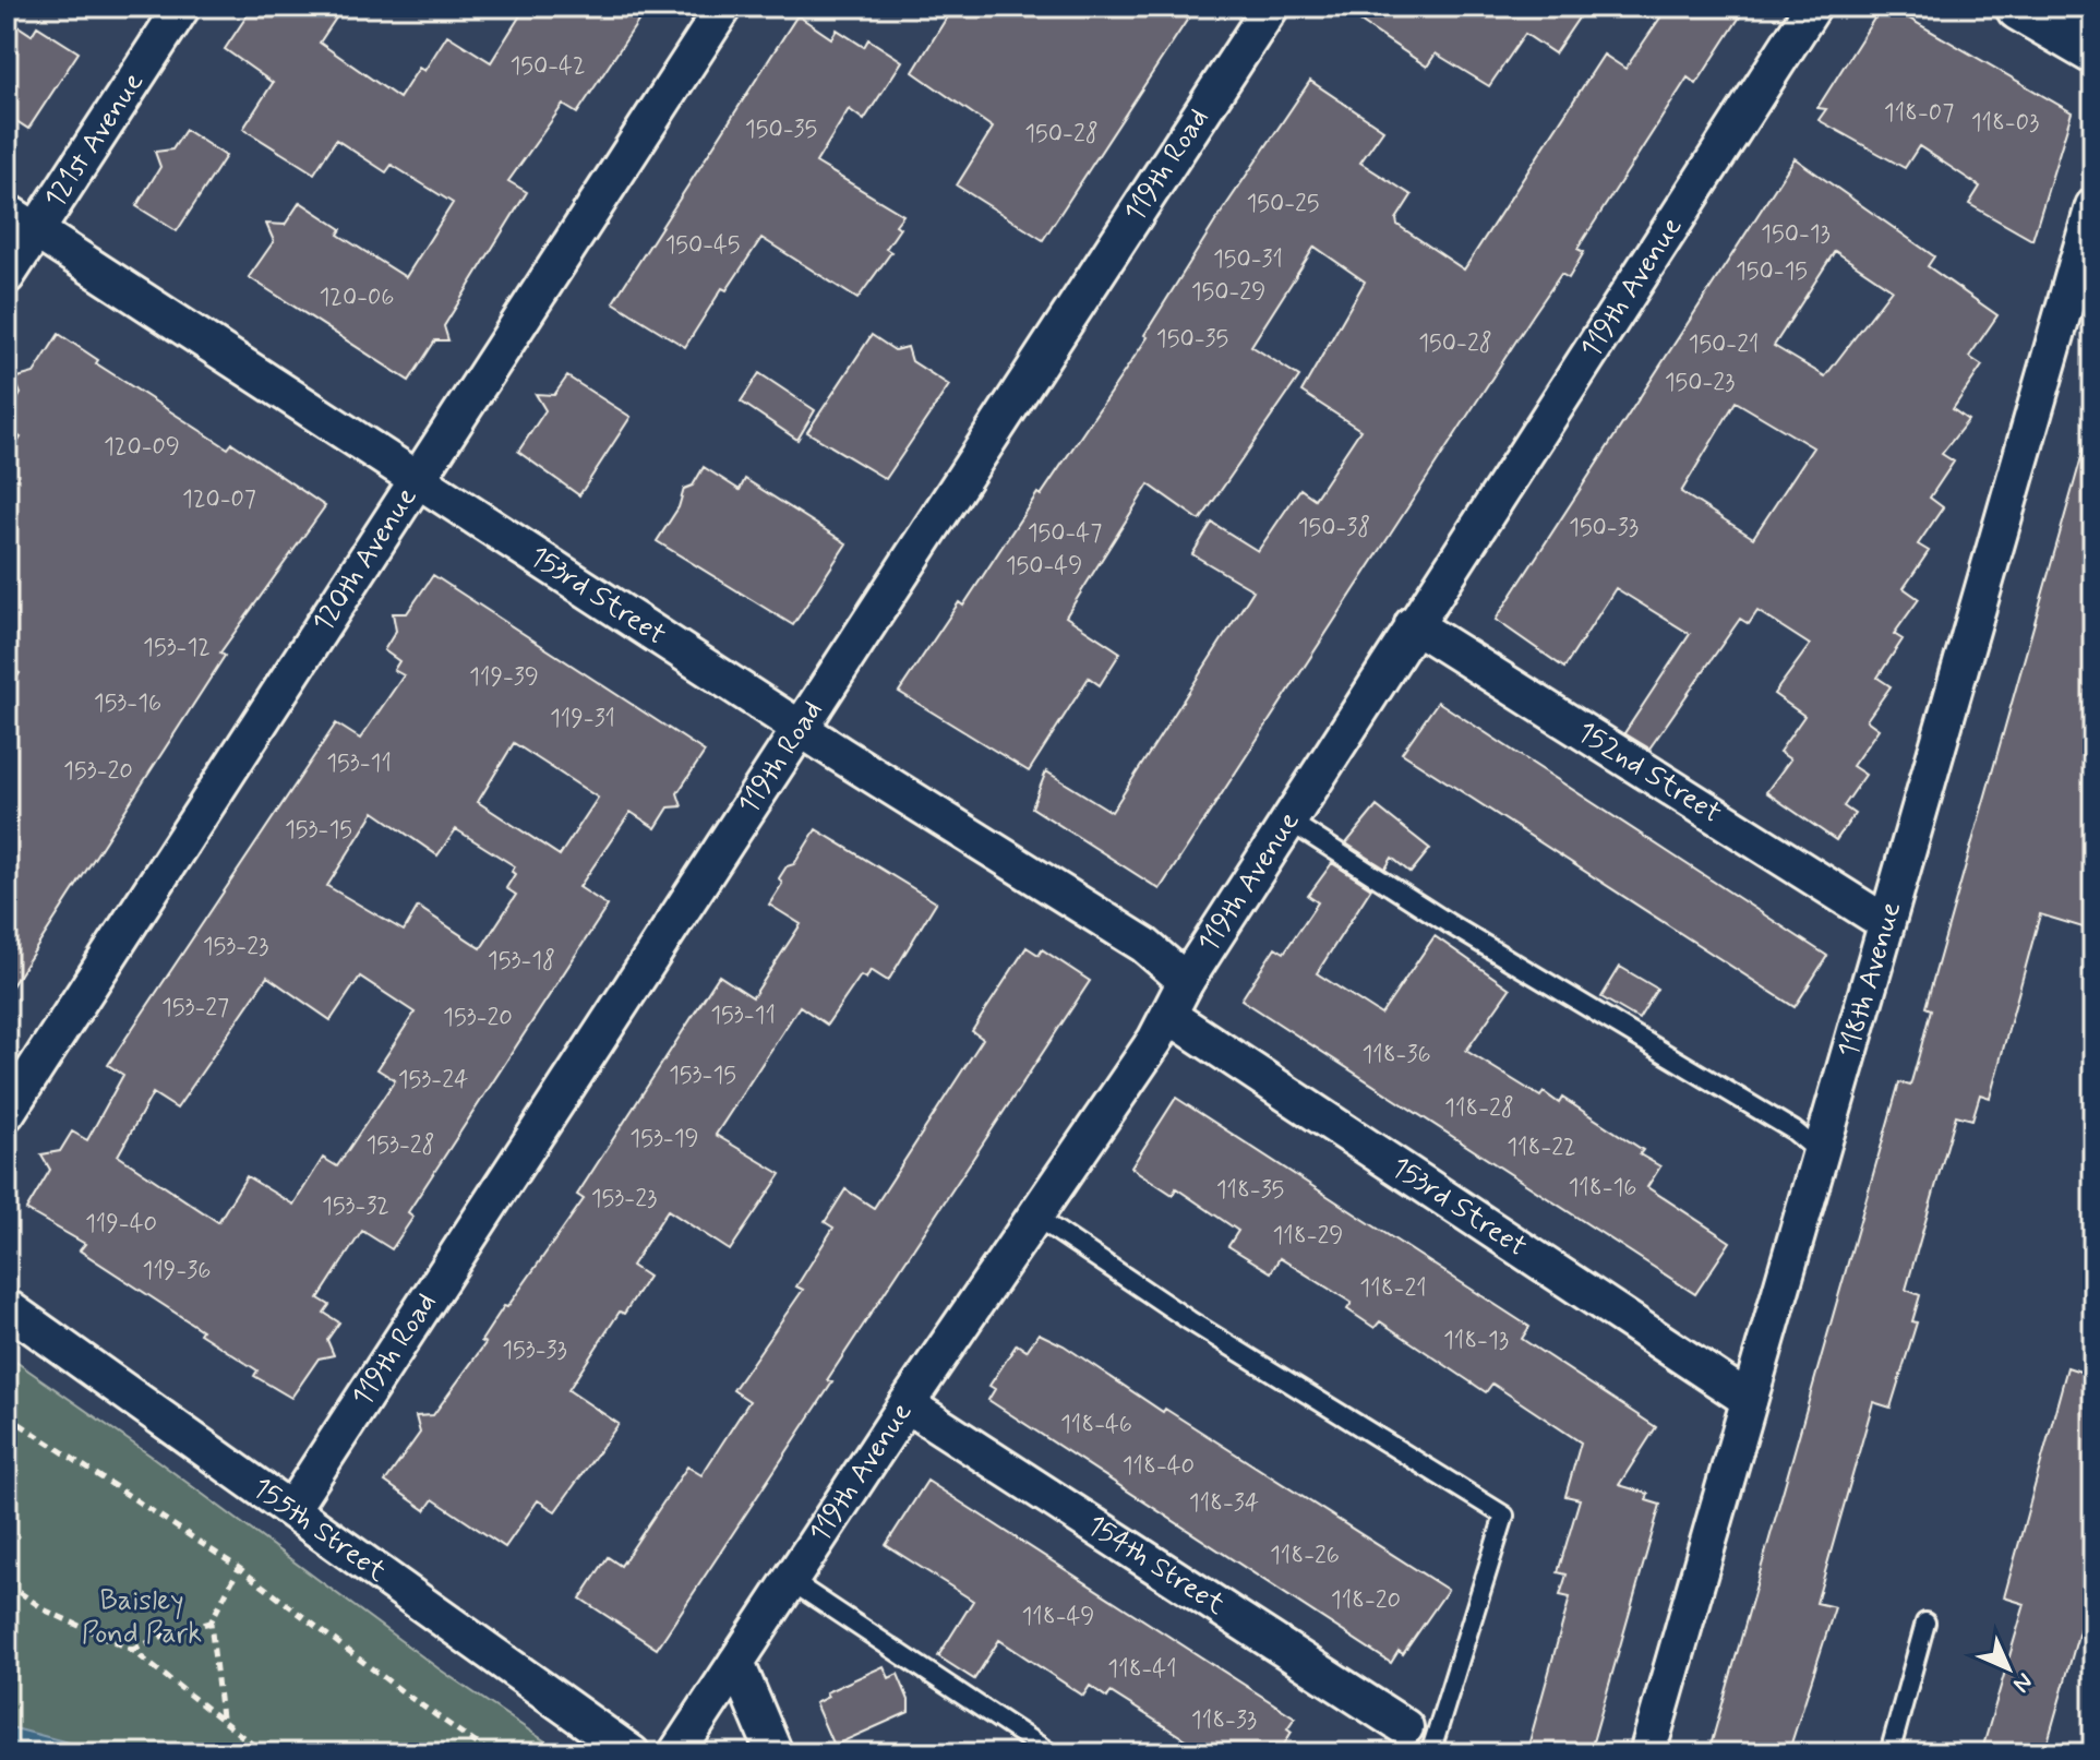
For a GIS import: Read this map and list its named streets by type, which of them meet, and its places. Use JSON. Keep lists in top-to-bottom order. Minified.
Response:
{"streets":{"street":["121st Avenue","119th Road","119th Avenue","120th Avenue","153rd Street","152nd Street","118th Avenue","155th Street","154th Street"]},"crossings":[["121st Avenue","153rd Street"],["119th Road","153rd Street"],["119th Road","155th Street"],["119th Avenue","153rd Street"],["119th Avenue","152nd Street"],["119th Avenue","154th Street"],["120th Avenue","153rd Street"],["153rd Street","118th Avenue"],["152nd Street","118th Avenue"]],"parks":["Baisley Pond Park"],"house_numbers":["150-42","118-07","118-03","150-35","150-28","150-25","150-13","150-45","150-31","150-15","150-29","120-06","150-35","150-28","150-21","150-23","120-09","120-07","150-38","150-33","150-47","150-49","153-12","119-39","153-16","119-31","153-11","153-20","153-15","153-23","153-18","153-27","153-11","153-20","118-36","153-15","153-24","118-28","153-19","153-28","118-22","118-16","118-35","153-23","153-32","119-40","118-29","119-36","118-21","118-13","153-33","118-46","118-40","118-34","118-26","118-20","118-49","118-41","118-33"],"north":"bottom right"}
